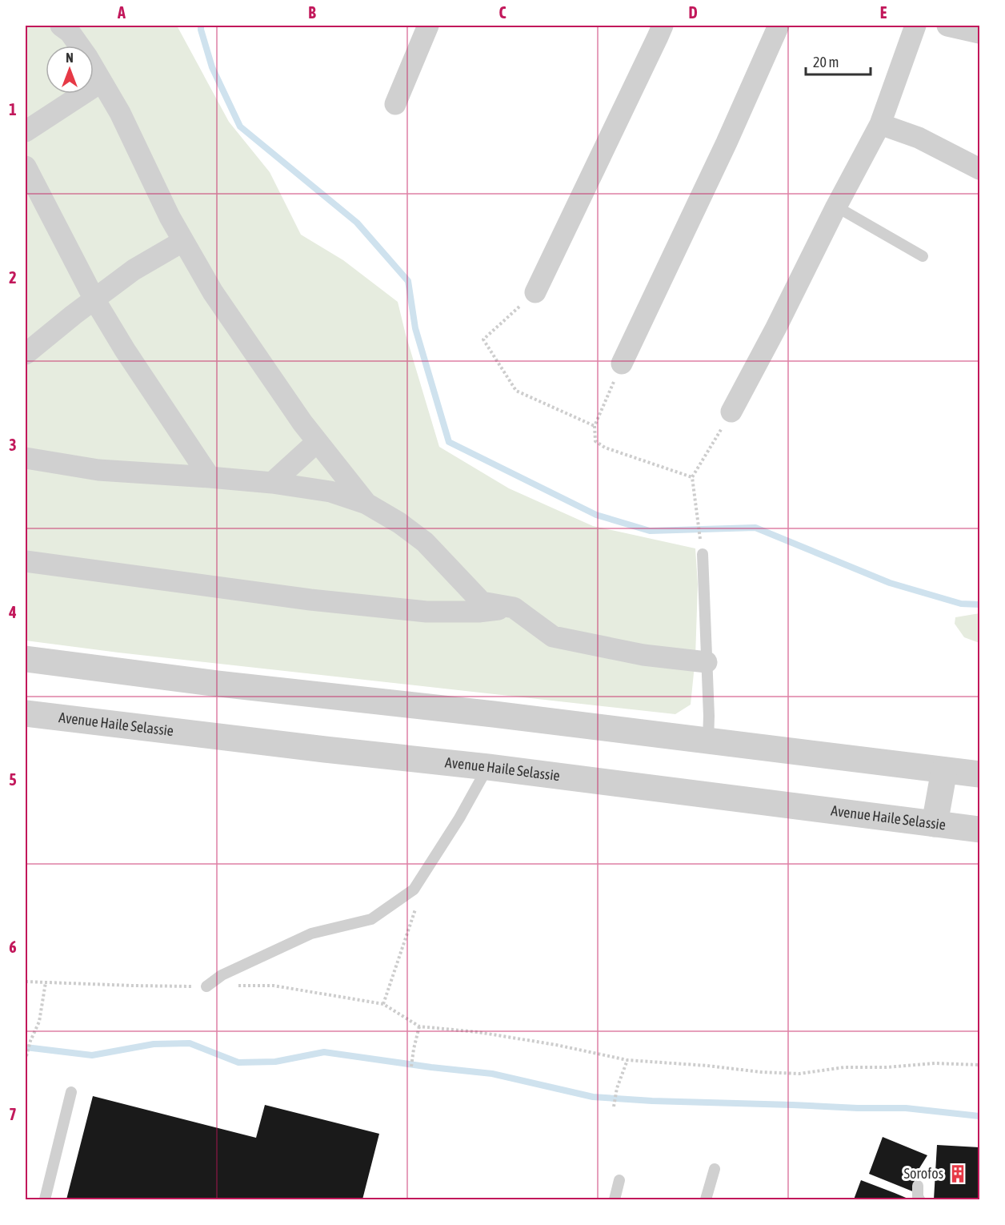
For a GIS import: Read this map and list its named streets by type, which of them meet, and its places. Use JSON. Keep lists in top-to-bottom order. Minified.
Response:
{"streets":{"street":["Avenue Haile Selassie"]},"places":{"building":["Sorofos"]},"scale_bar":"20 m","north":"top","grid":{"columns":["A","B","C","D","E"],"rows":["1","2","3","4","5","6","7"]}}
